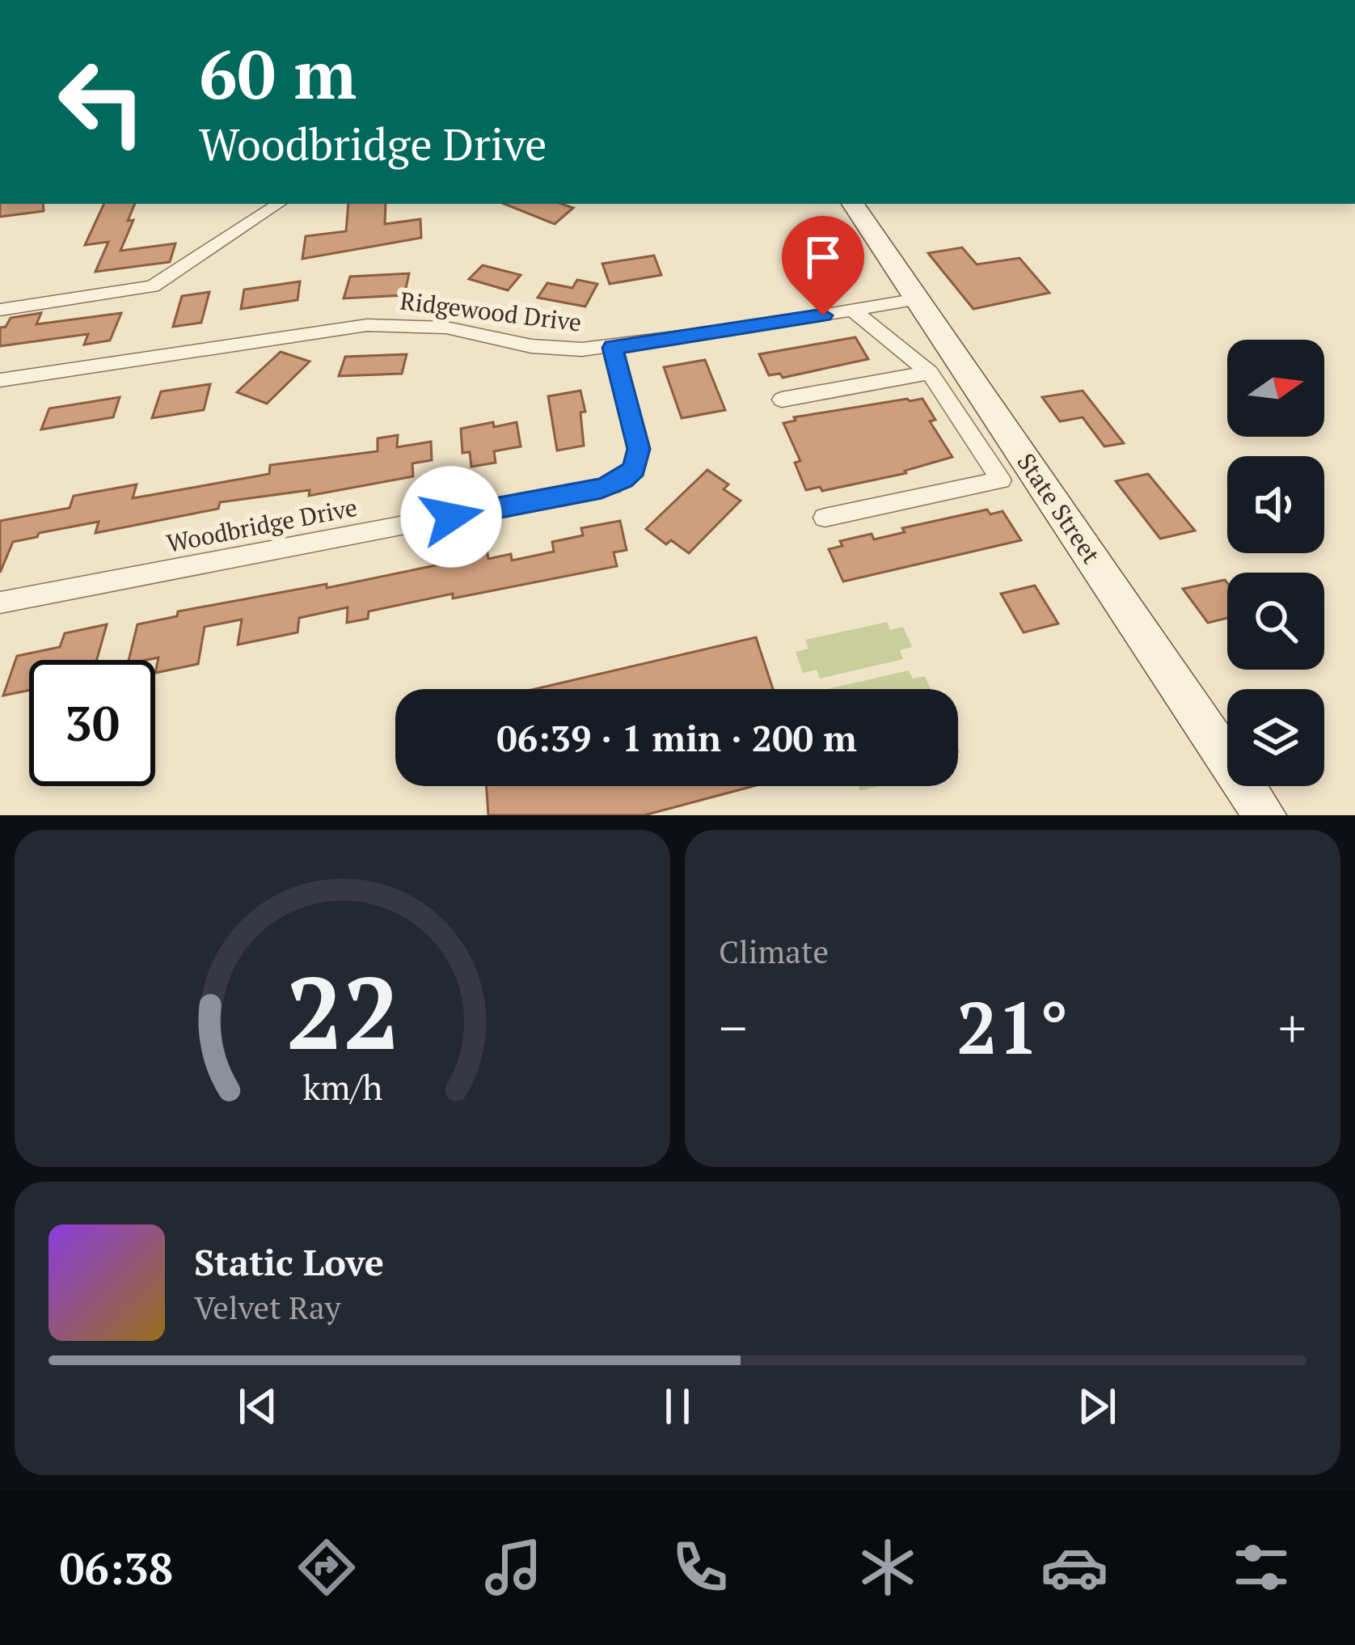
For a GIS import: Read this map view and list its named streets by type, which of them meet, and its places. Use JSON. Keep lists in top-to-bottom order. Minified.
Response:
{"streets":{"main road":["State Street"],"street":["Ridgewood Drive","Woodbridge Drive"]},"crossings":[["Ridgewood Drive","State Street"],["Ridgewood Drive","Woodbridge Drive"]],"north":"right","page":{"turn":["60 m","Woodbridge Drive"],"limit":"30","trip":"06:39 · 1 min · 200 m","tile":"Climate","heat":["−","21°","+"],"song":["Static Love","Velvet Ray"],"tabs":"06:38","gauge":["22","km/h"]}}
